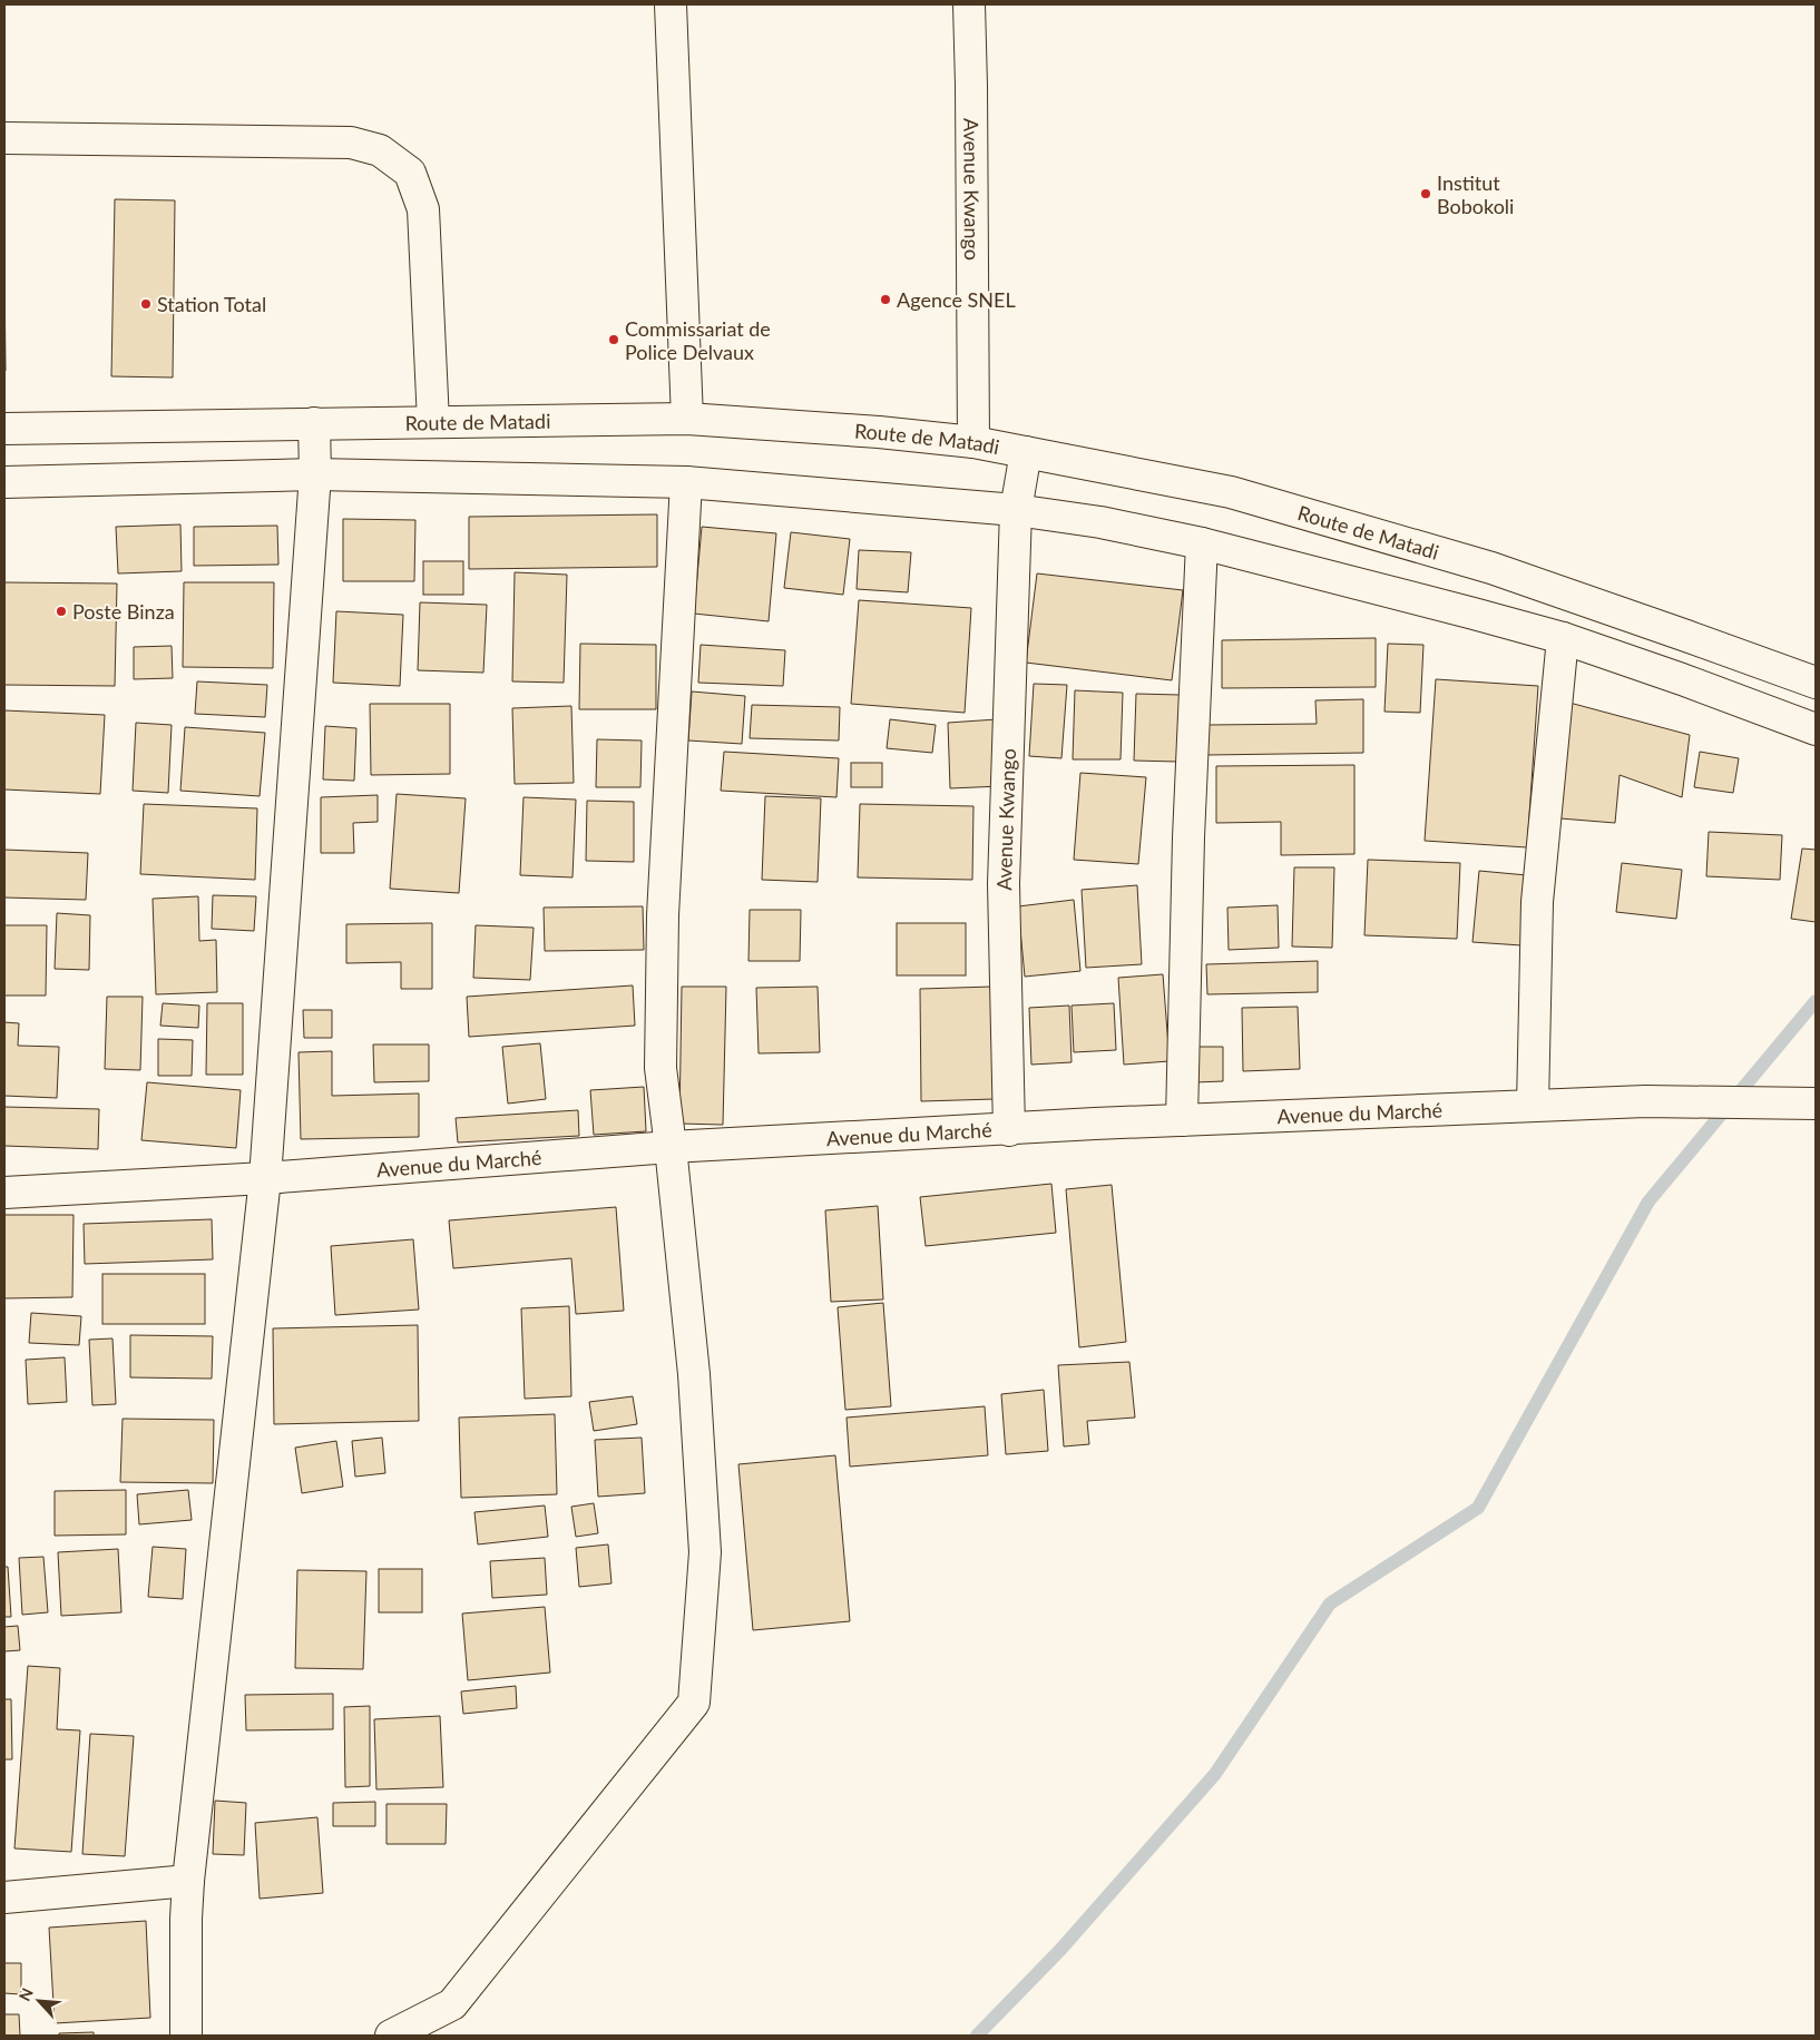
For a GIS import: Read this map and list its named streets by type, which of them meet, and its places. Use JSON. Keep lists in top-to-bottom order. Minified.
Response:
{"streets":{"street":["Avenue Kwango","Route de Matadi","Avenue du Marché"]},"crossings":[["Avenue Kwango","Route de Matadi"],["Avenue Kwango","Avenue du Marché"]],"places":["Institut Bobokoli","Agence SNEL","Station Total","Commissariat de Police Delvaux","Poste Binza"],"north":"top left"}
